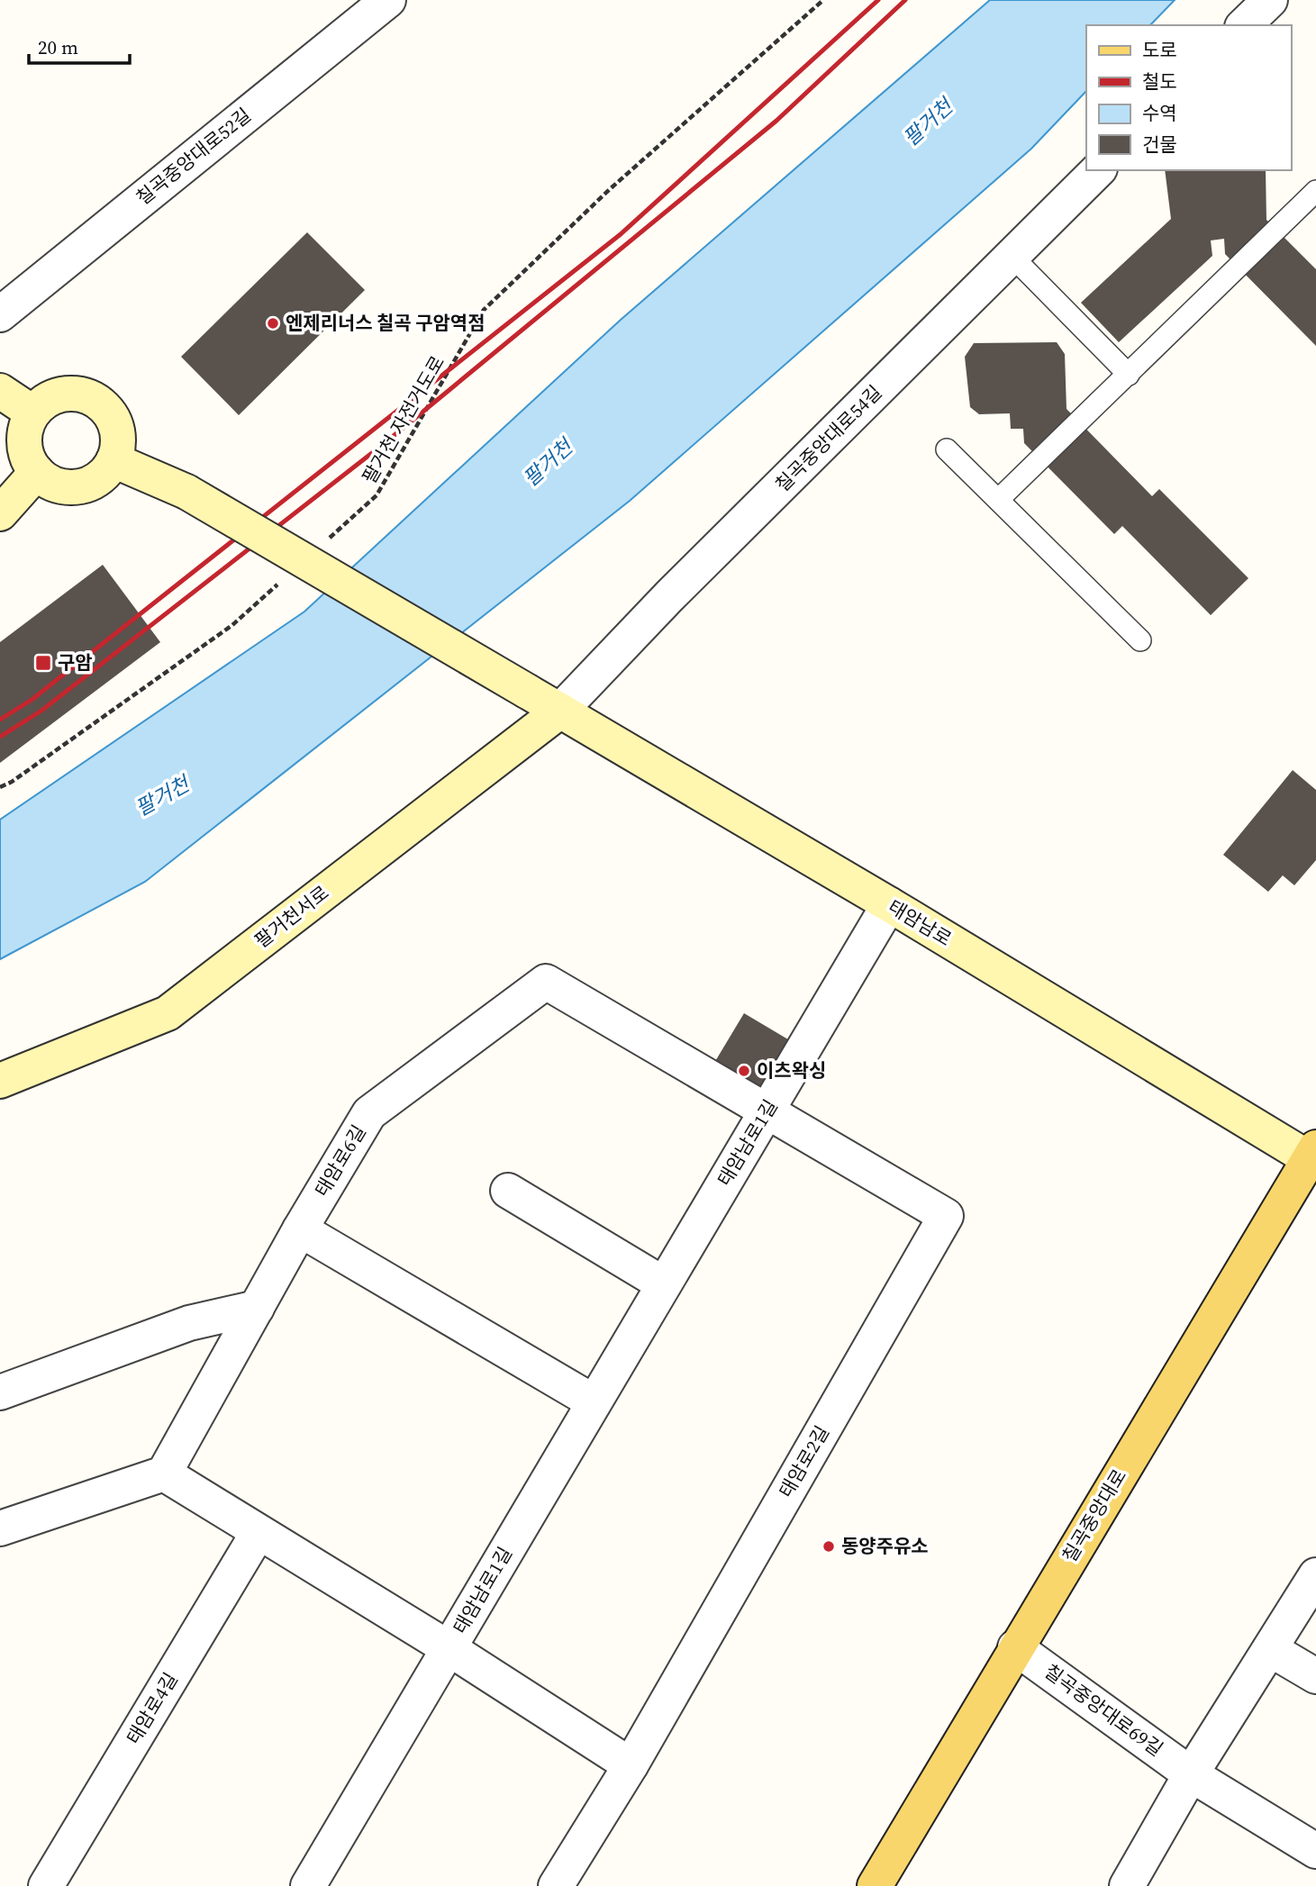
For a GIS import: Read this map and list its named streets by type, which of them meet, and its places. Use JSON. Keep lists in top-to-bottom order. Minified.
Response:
{"streets":{"main road":["팔거천서로","태암남로","칠곡중앙대로"],"street":["칠곡중앙대로52길","칠곡중앙대로54길","태암남로1길","태암로6길","태암로2길","태암로4길","칠곡중앙대로69길"],"path":["팔거천 자전거도로"]},"crossings":[["칠곡중앙대로54길","팔거천서로"],["칠곡중앙대로54길","태암남로"],["팔거천서로","태암남로"],["태암남로","태암남로1길"],["태암남로","칠곡중앙대로"],["태암남로1길","태암로6길"],["태암남로1길","태암로2길"],["태암남로1길","태암로4길"],["태암로6길","태암로2길"],["칠곡중앙대로","칠곡중앙대로69길"]],"water":["팔거천"],"places":{"other":["엔제리너스 칠곡 구암역점","이츠왁싱","동양주유소"],"transit":["구암"]},"legend":["도로","철도","수역","건물"],"scale_bar":"20 m"}
